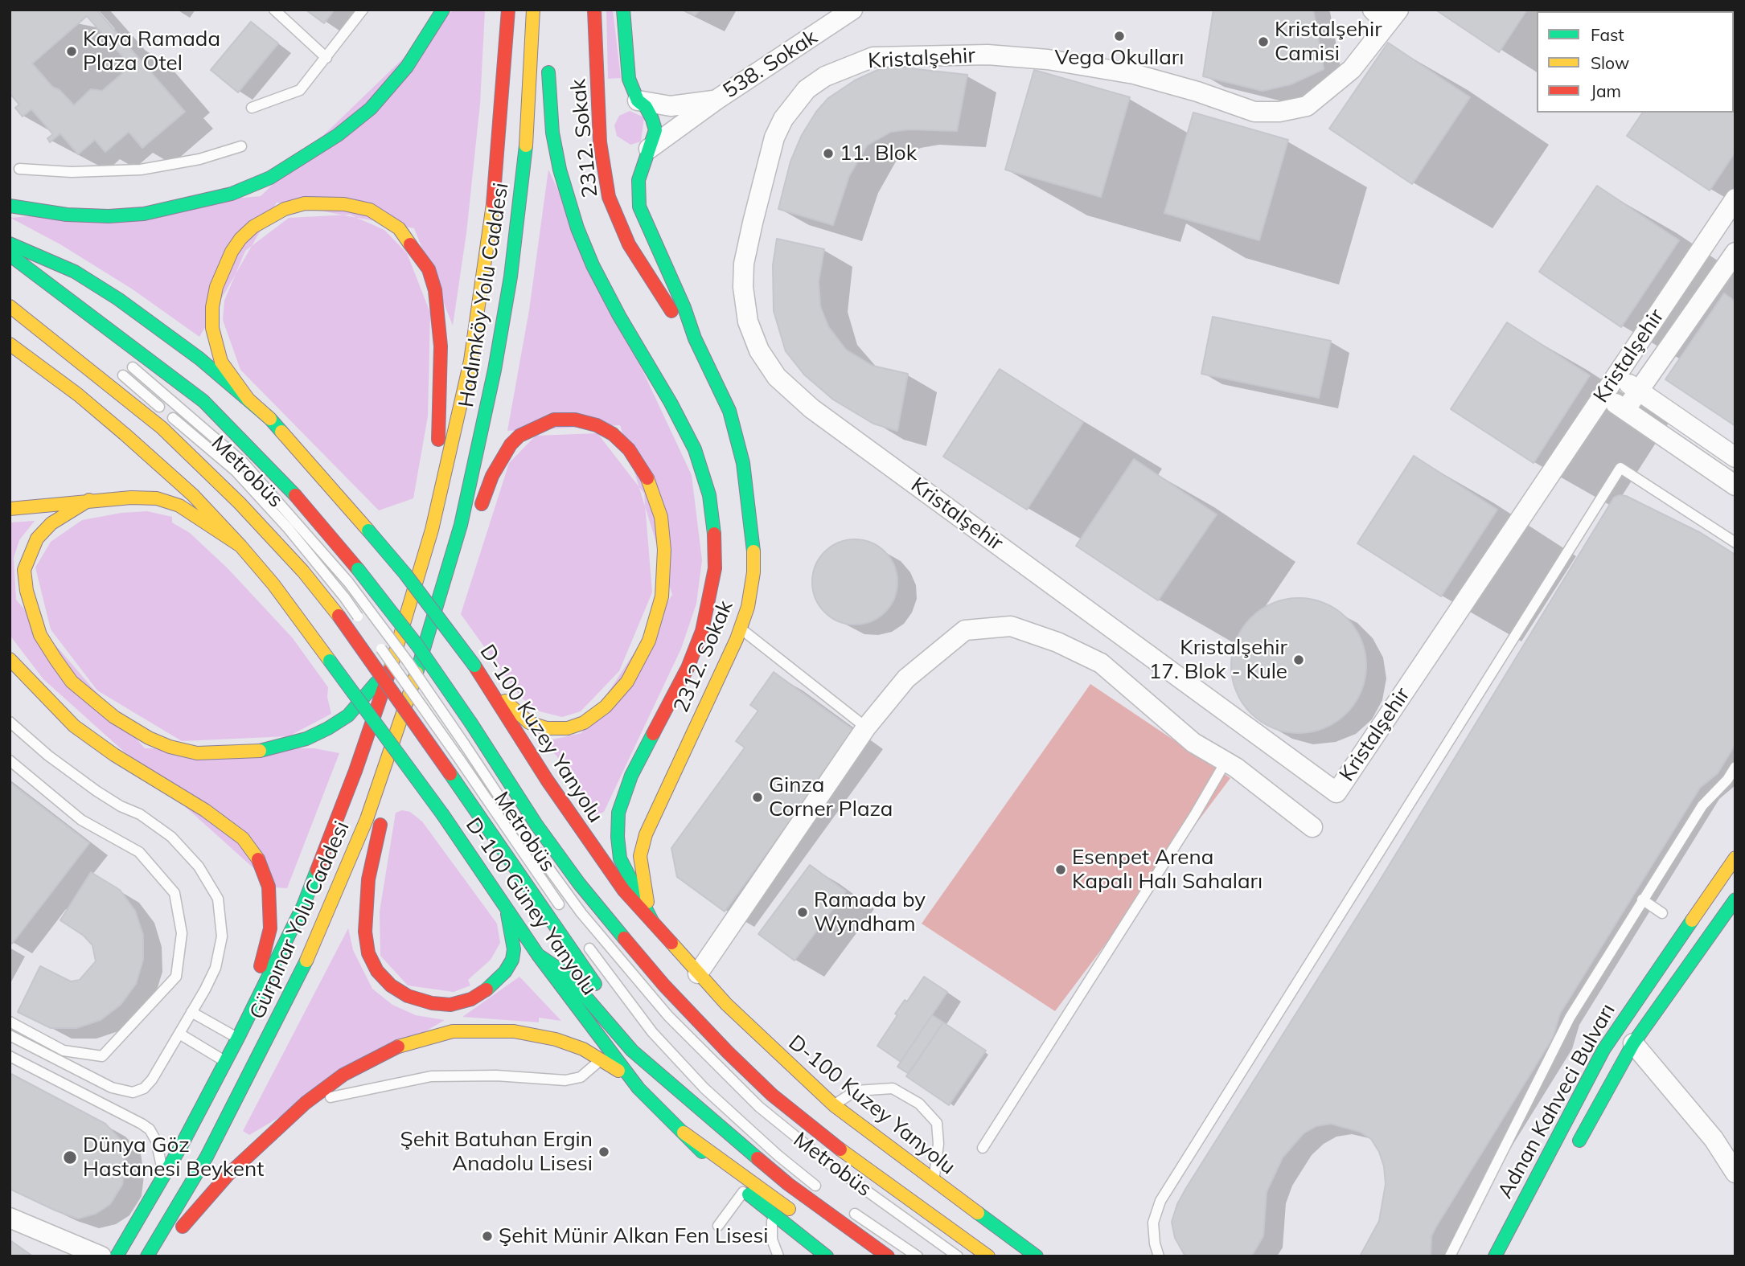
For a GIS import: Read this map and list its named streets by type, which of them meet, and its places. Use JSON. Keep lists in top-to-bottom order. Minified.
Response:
{"streets":{"main road":["2312. Sokak","Hadımköy Yolu Caddesi","D-100 Kuzey Yanyolu","D-100 Güney Yanyolu","Gürpınar Yolu Caddesi","Adnan Kahveci Bulvarı"],"street":["Kristalşehir","538. Sokak"],"lane":["Metrobüs"]},"crossings":[["538. Sokak","2312. Sokak"],["2312. Sokak","D-100 Kuzey Yanyolu"],["Hadımköy Yolu Caddesi","Gürpınar Yolu Caddesi"]],"places":["Vega Okulları","Kristalşehir Camisi","Kaya Ramada Plaza Otel","11. Blok","Kristalşehir 17. Blok - Kule","Ginza Corner Plaza","Esenpet Arena Kapalı Halı Sahaları","Ramada by Wyndham","Şehit Batuhan Ergin Anadolu Lisesi","Dünya Göz Hastanesi Beykent","Şehit Münir Alkan Fen Lisesi"],"legend":["Fast","Slow","Jam"]}
